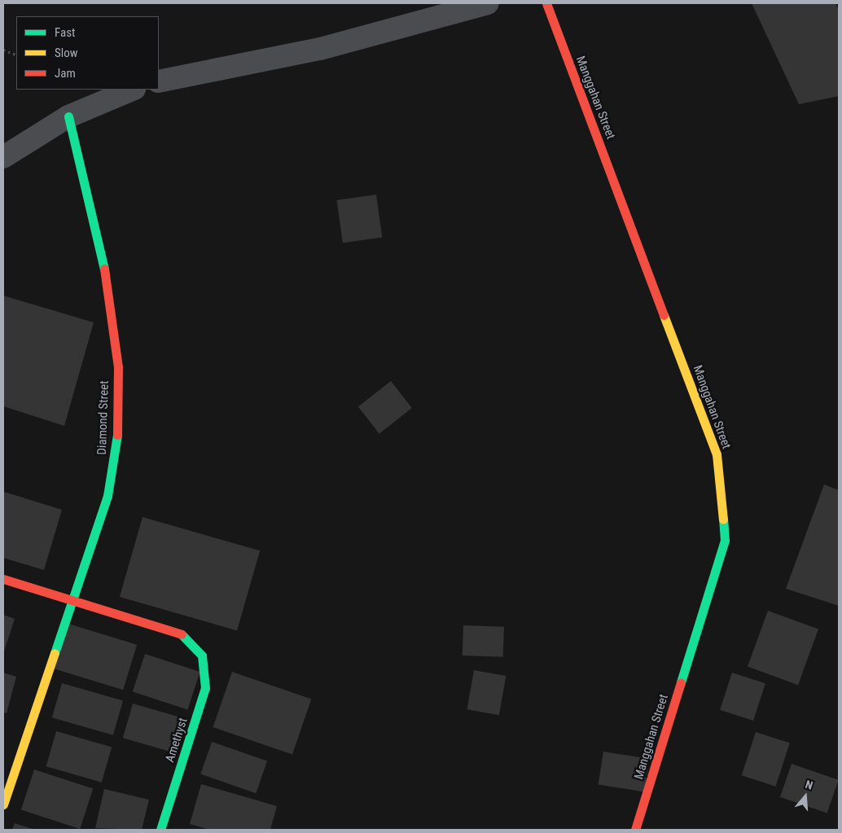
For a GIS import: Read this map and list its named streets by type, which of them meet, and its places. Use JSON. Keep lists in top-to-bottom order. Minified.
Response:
{"streets":{"street":["Manggahan Street","Diamond Street","Amethyst"]},"crossings":[["Diamond Street","Amethyst"]],"legend":["Fast","Slow","Jam"],"north":"top"}
